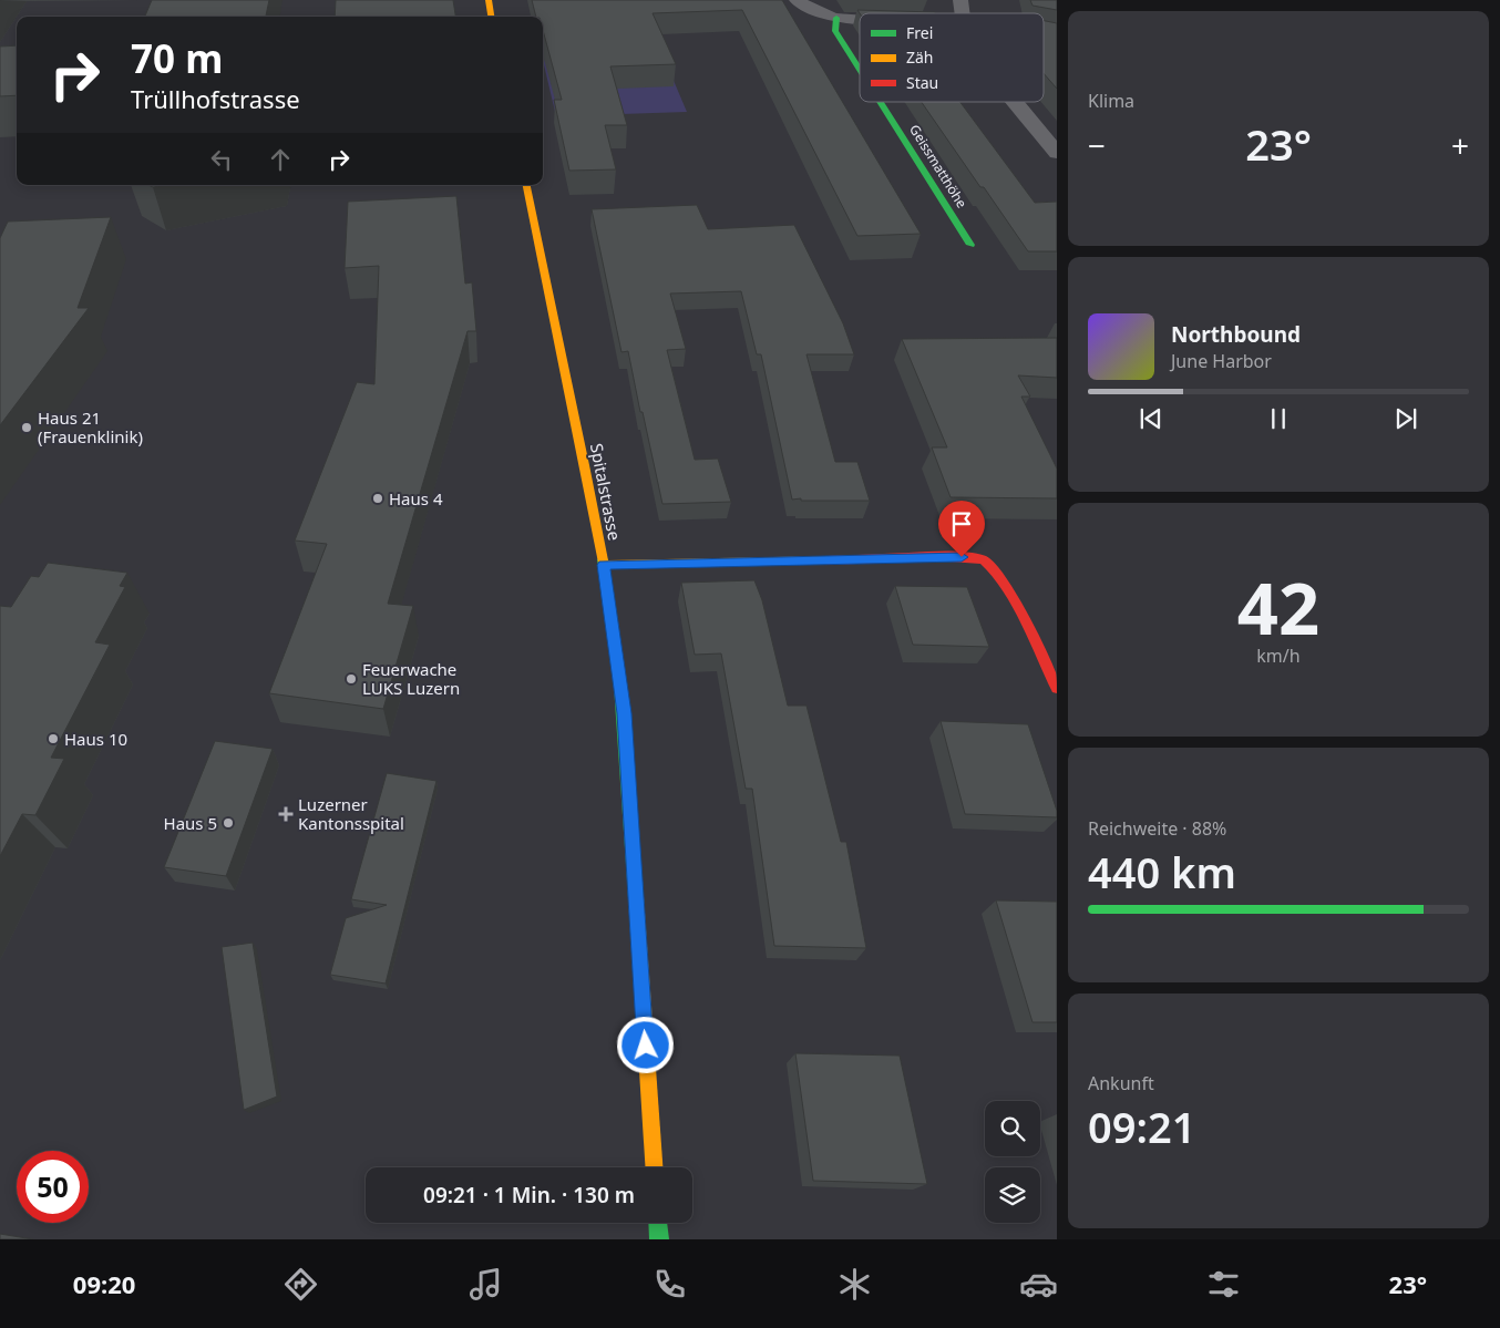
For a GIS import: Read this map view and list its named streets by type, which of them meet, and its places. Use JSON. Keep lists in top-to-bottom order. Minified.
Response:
{"streets":{"main road":["Geissmatthöhe","Spitalstrasse"]},"places":{"other":["Haus 21 (Frauenklinik)","Haus 4","Feuerwache LUKS Luzern","Haus 10","Haus 5"],"health":["Luzerner Kantonsspital"]},"legend":["Frei","Zäh","Stau"],"page":{"tile":["Klima",["42","km/h"],["Reichweite · 88%","440 km"],["Ankunft","09:21"]],"turn":["70 m","Trüllhofstrasse"],"heat":["−","23°","+"],"song":["Northbound","June Harbor"],"limit":"50","trip":"09:21 · 1 Min. · 130 m","tabs":["09:20","23°"]}}
